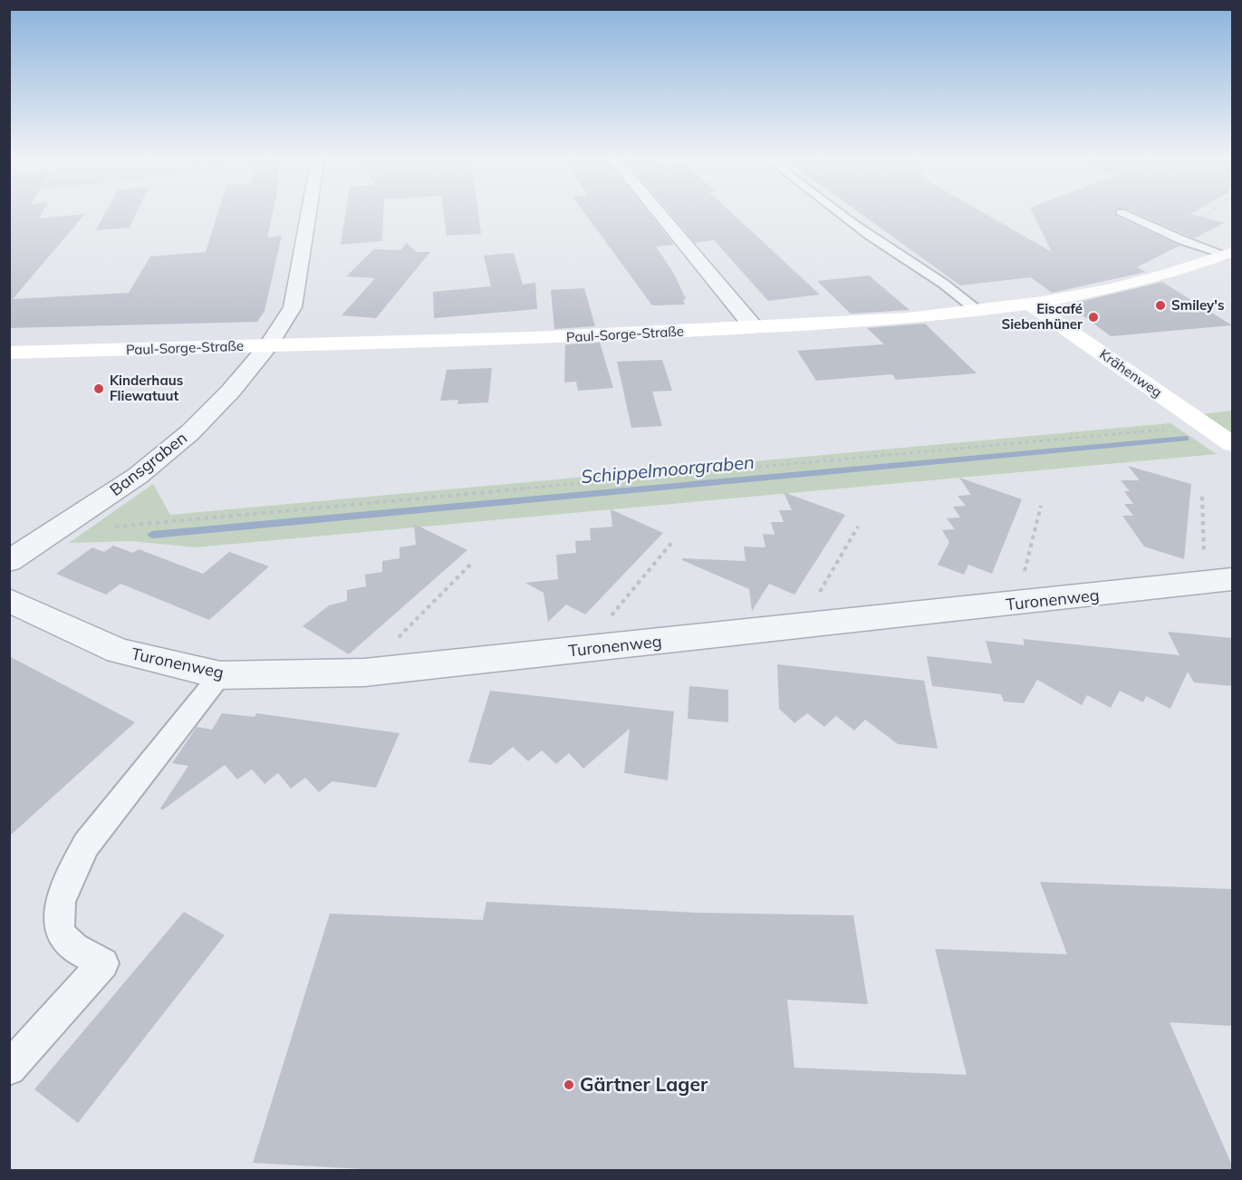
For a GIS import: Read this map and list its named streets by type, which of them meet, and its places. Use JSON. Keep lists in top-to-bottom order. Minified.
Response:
{"streets":{"street":["Paul-Sorge-Straße","Krähenweg","Bansgraben","Turonenweg"]},"crossings":[["Paul-Sorge-Straße","Krähenweg"],["Paul-Sorge-Straße","Bansgraben"]],"water":["Schippelmoorgraben"],"places":["Smiley's","Eiscafé Siebenhüner","Kinderhaus Fliewatuut","Gärtner Lager"]}
